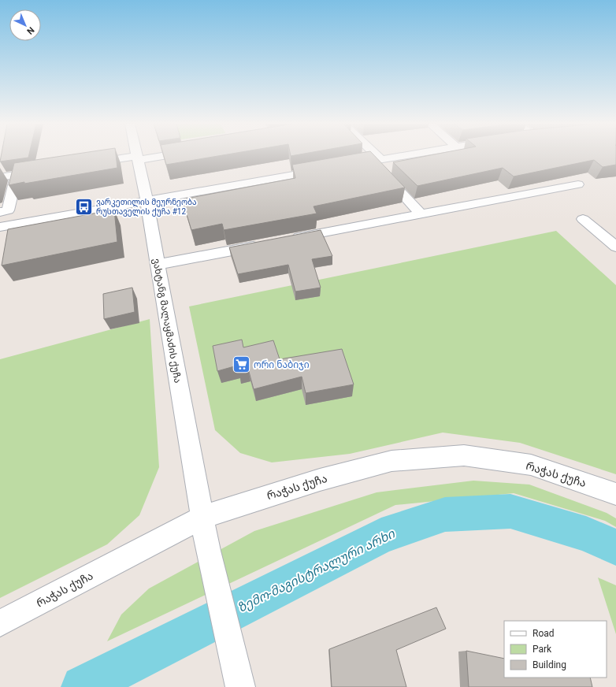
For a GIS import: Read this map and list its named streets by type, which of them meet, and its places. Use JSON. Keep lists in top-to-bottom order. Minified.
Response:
{"streets":{"street":["ვახტანგ მალაყმაძის ქუჩა","რაჭას ქუჩა"]},"crossings":[["ვახტანგ მალაყმაძის ქუჩა","რაჭას ქუჩა"]],"water":["ზემო-მაგისტრალური არხი"],"places":{"bus stop":["ვარკეთილის მეურნეობა რუსთაველის ქუჩა #12"],"supermarket":["ორი ნაბიჯი"]},"legend":["Road","Park","Building"],"north":"bottom right"}
